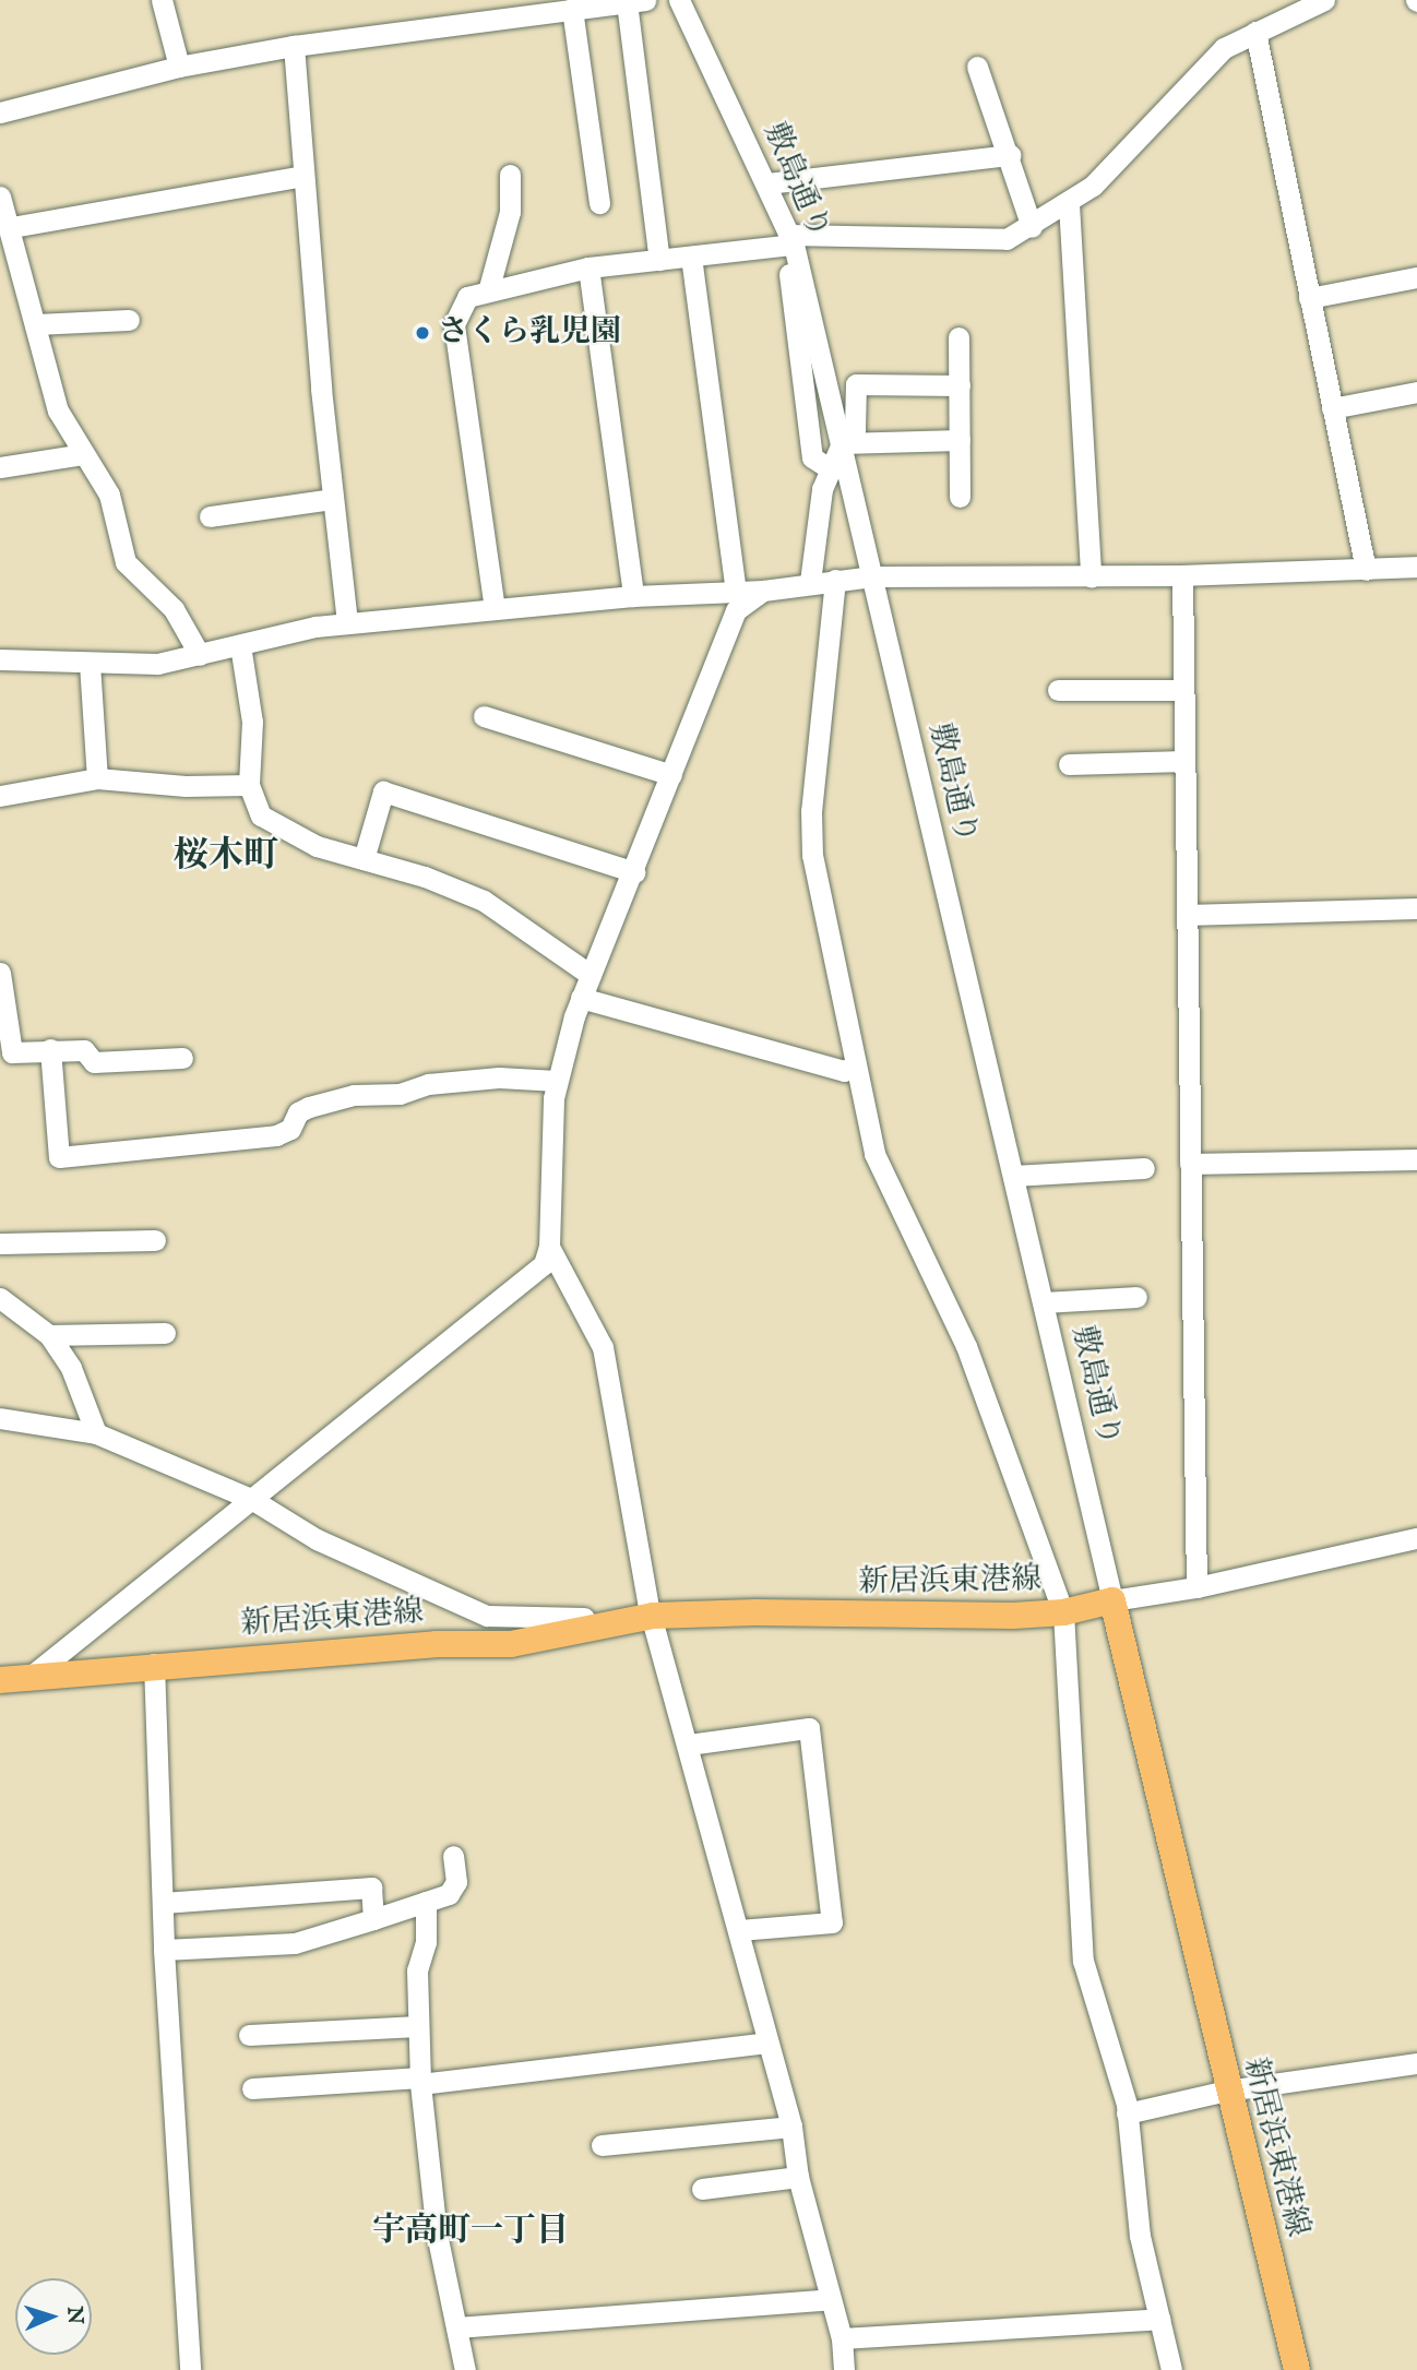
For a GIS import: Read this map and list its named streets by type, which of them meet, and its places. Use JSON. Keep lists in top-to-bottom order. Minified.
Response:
{"streets":{"main road":["新居浜東港線"],"street":["敷島通り"]},"crossings":[["敷島通り","新居浜東港線"]],"districts":["桜木町","宇高町一丁目"],"places":["さくら乳児園"],"north":"right"}
